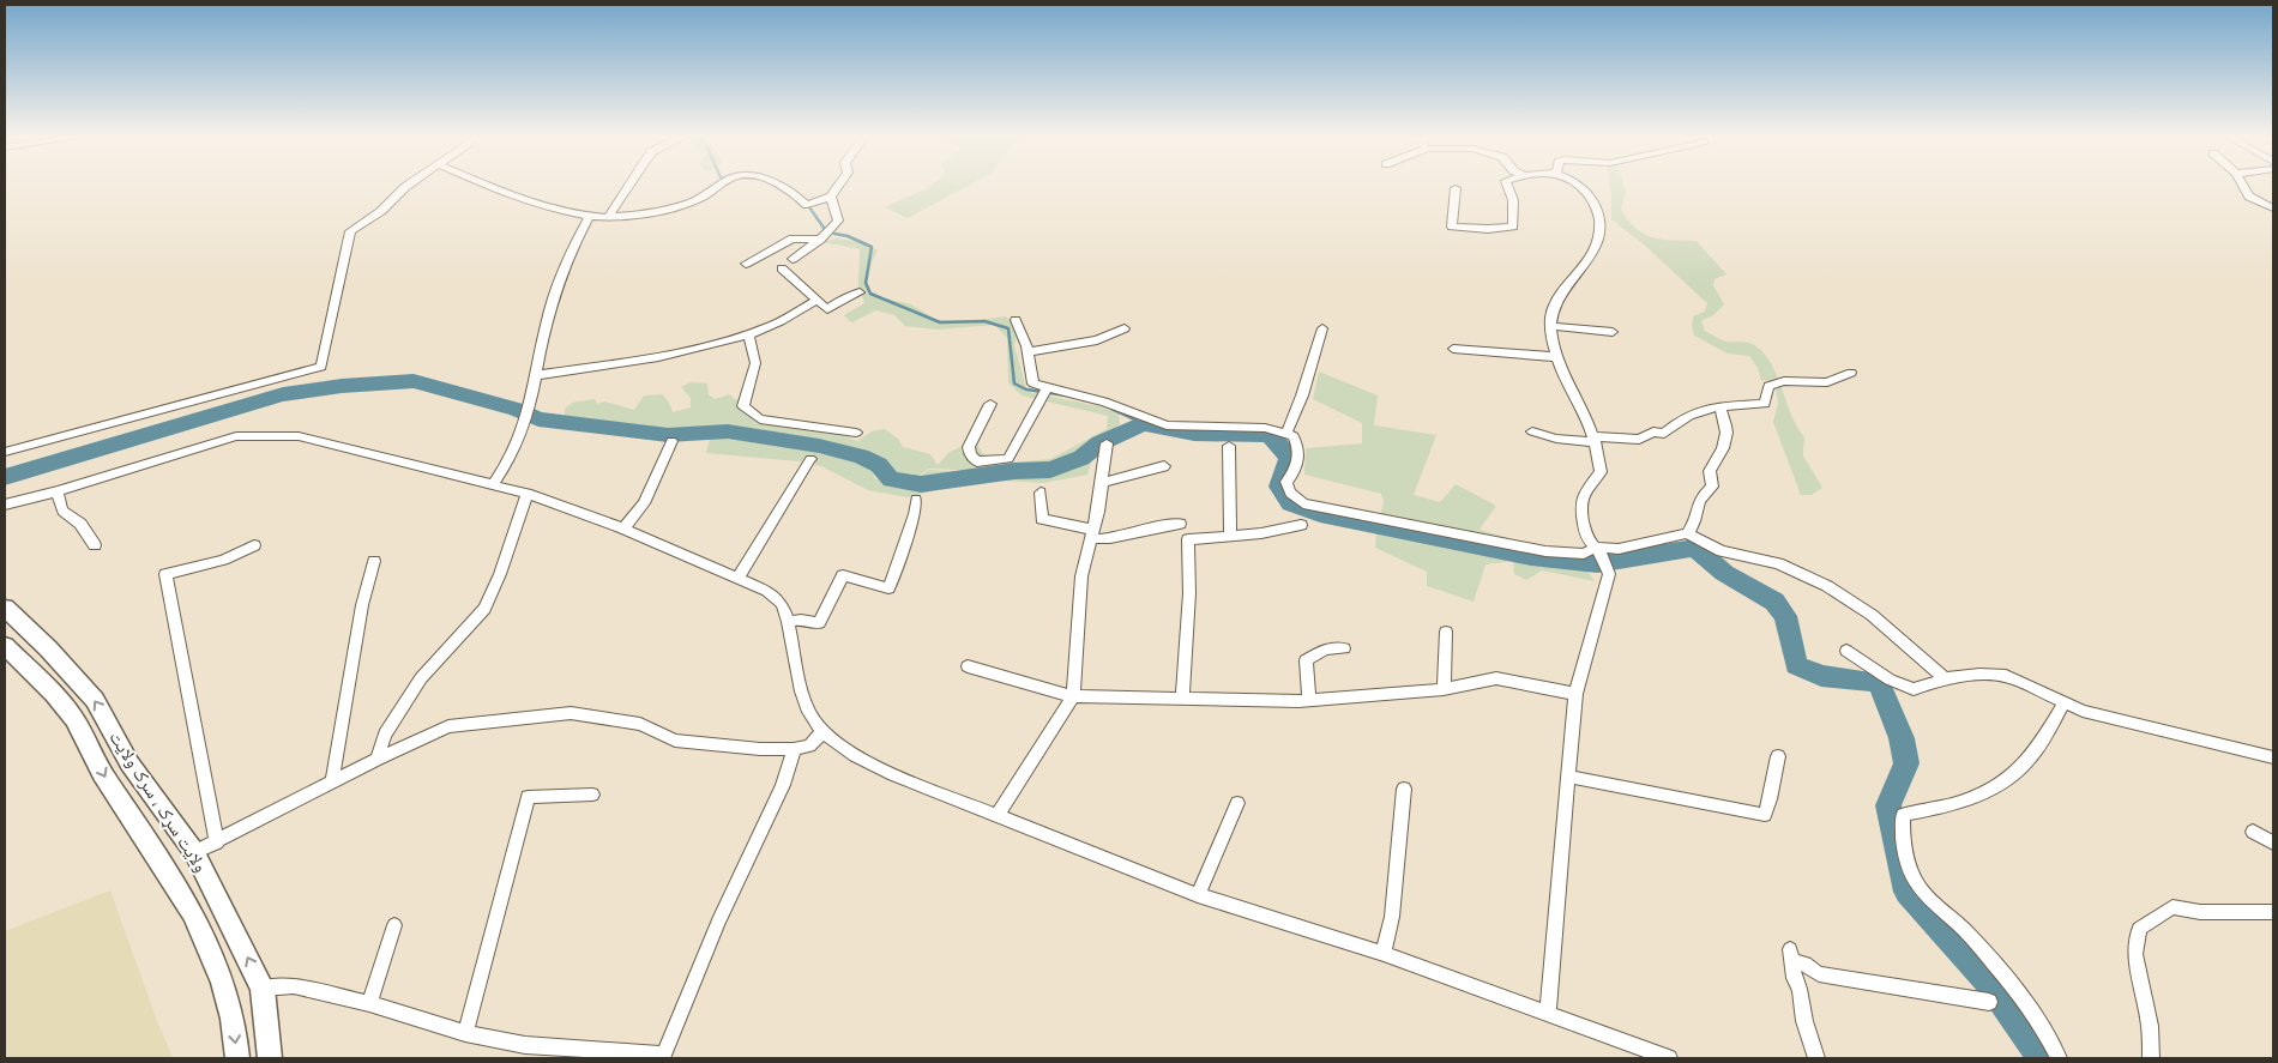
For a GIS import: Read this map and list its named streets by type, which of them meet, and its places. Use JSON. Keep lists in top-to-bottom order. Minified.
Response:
{"streets":{"main road":["ولایت سړک ، سرک ولایت"]}}
